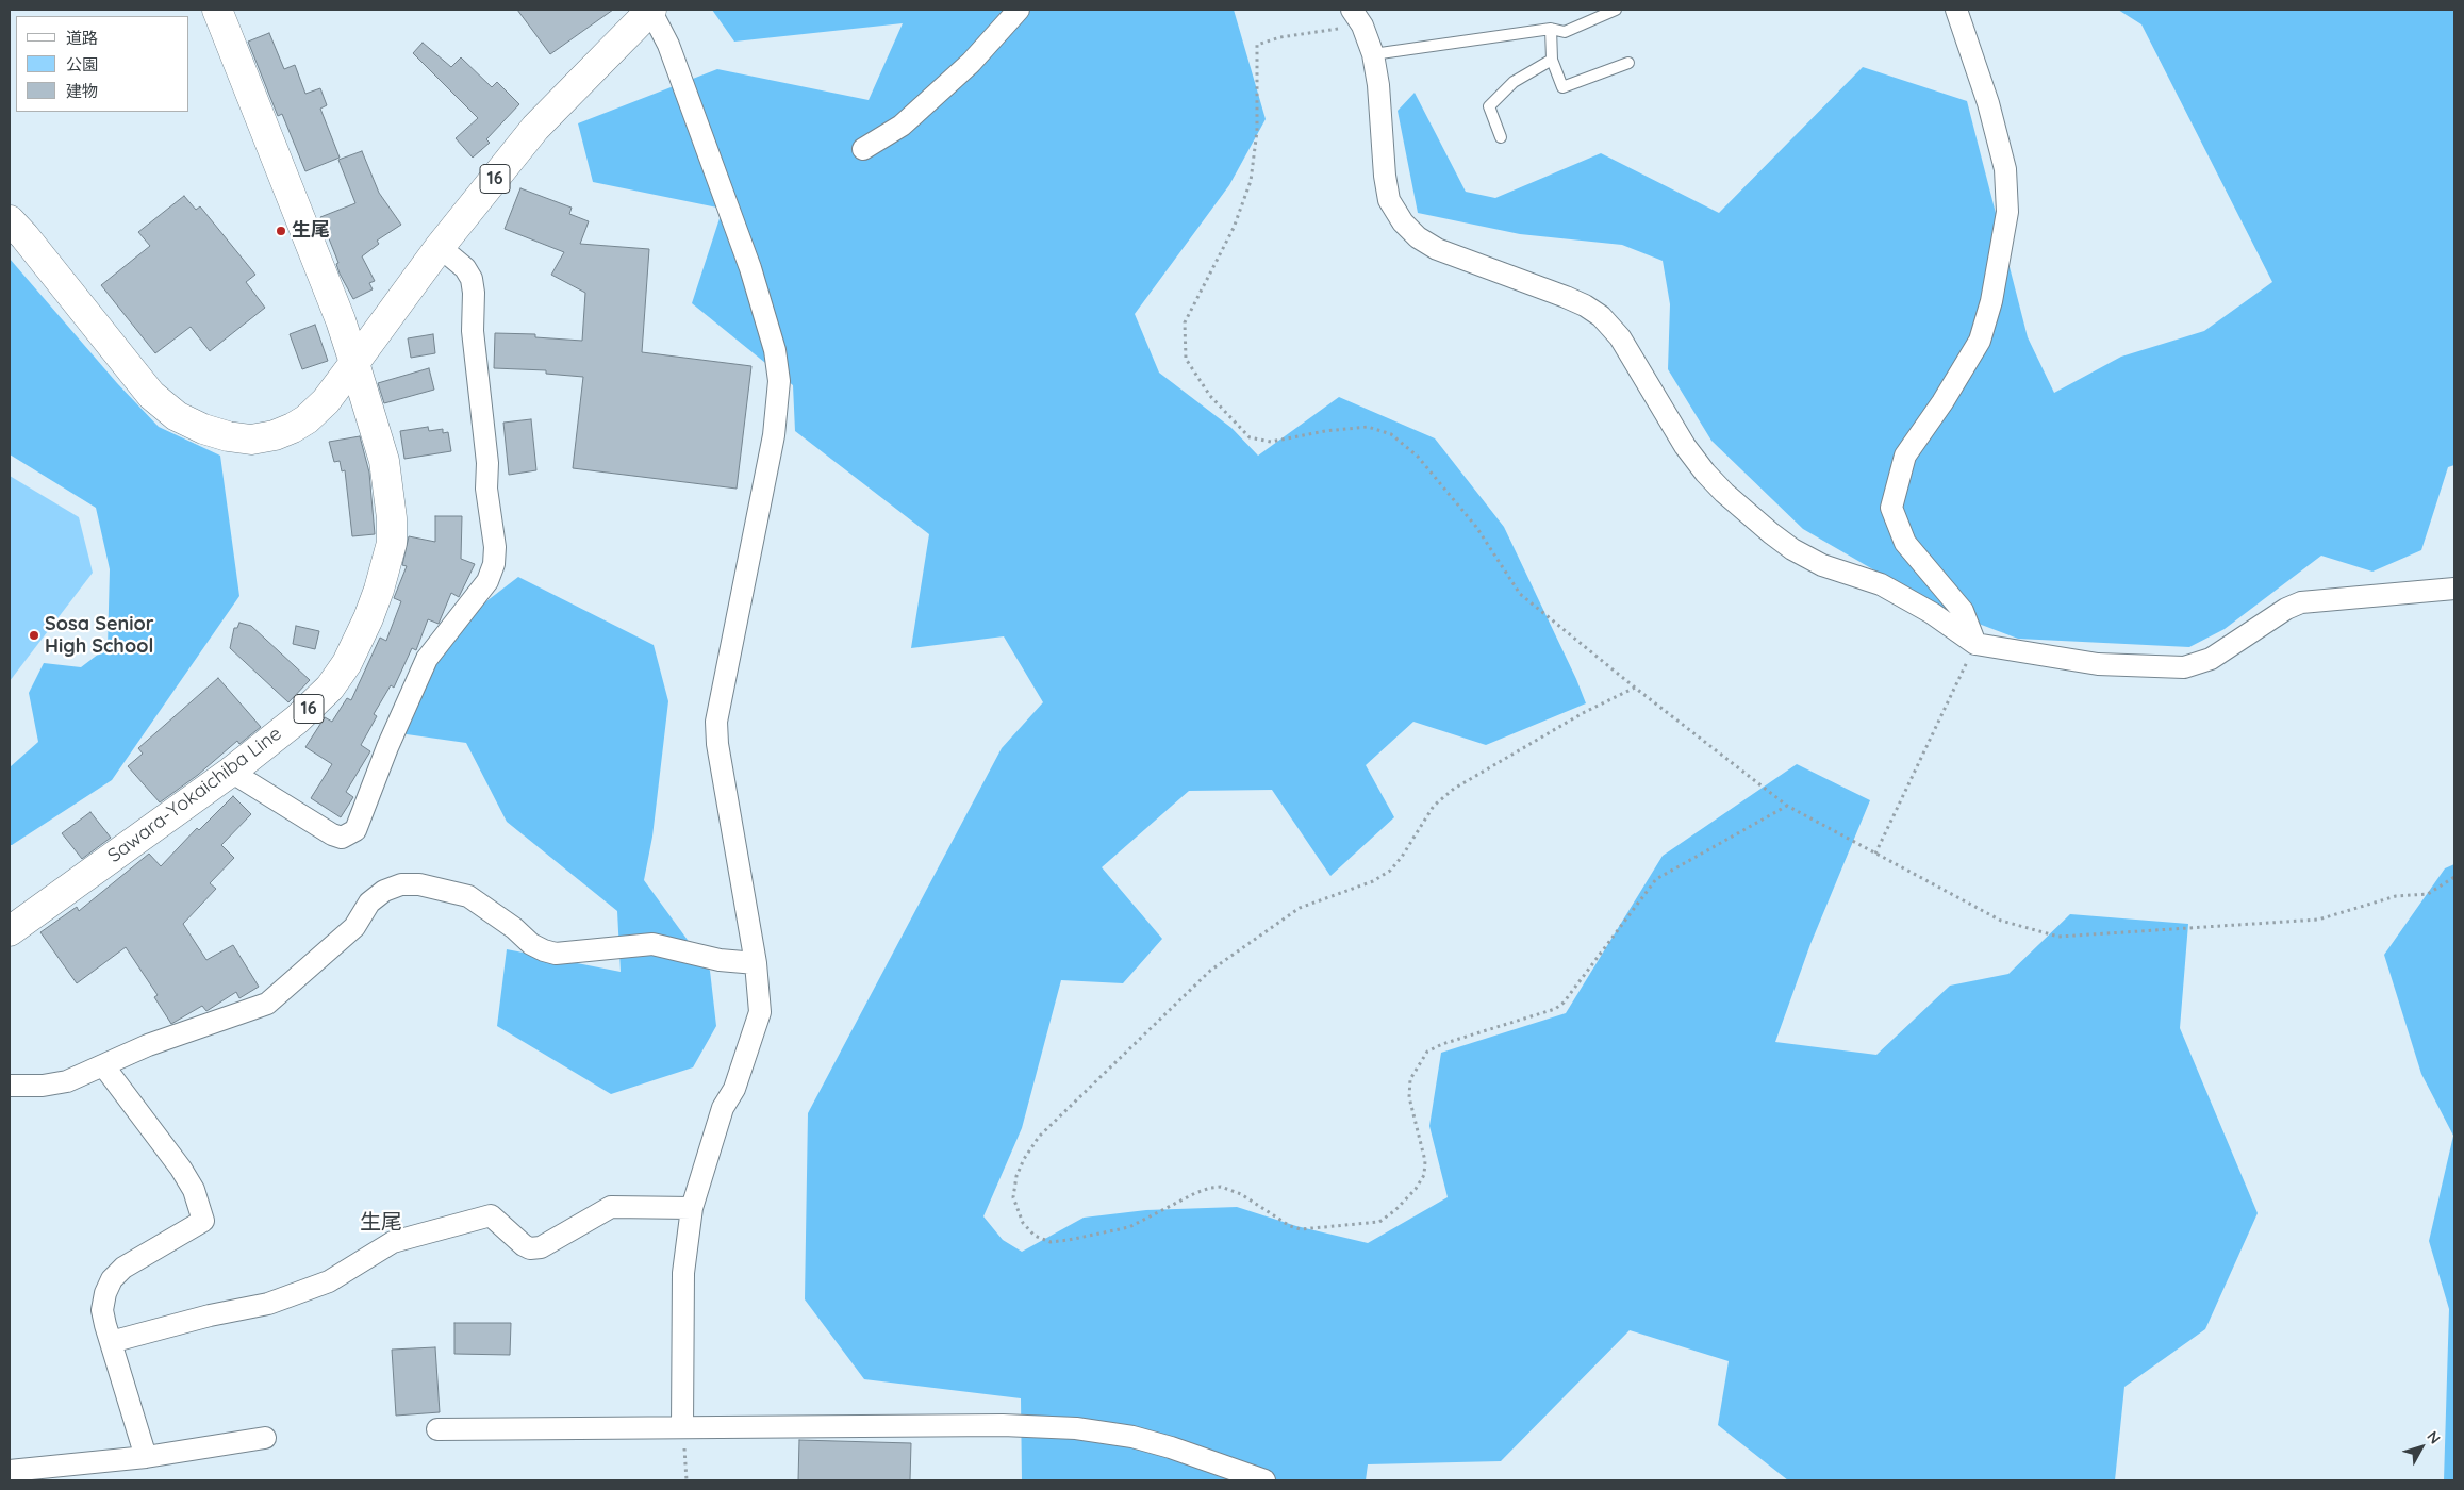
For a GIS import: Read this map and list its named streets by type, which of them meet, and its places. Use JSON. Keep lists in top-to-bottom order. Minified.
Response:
{"streets":{"main road":["16","Sawara-Yokaichiba Line"]},"crossings":[["16","Sawara-Yokaichiba Line"]],"districts":["生尾"],"places":["生尾","Sosa Senior High School"],"legend":["道路","公園","建物"],"north":"top right"}
